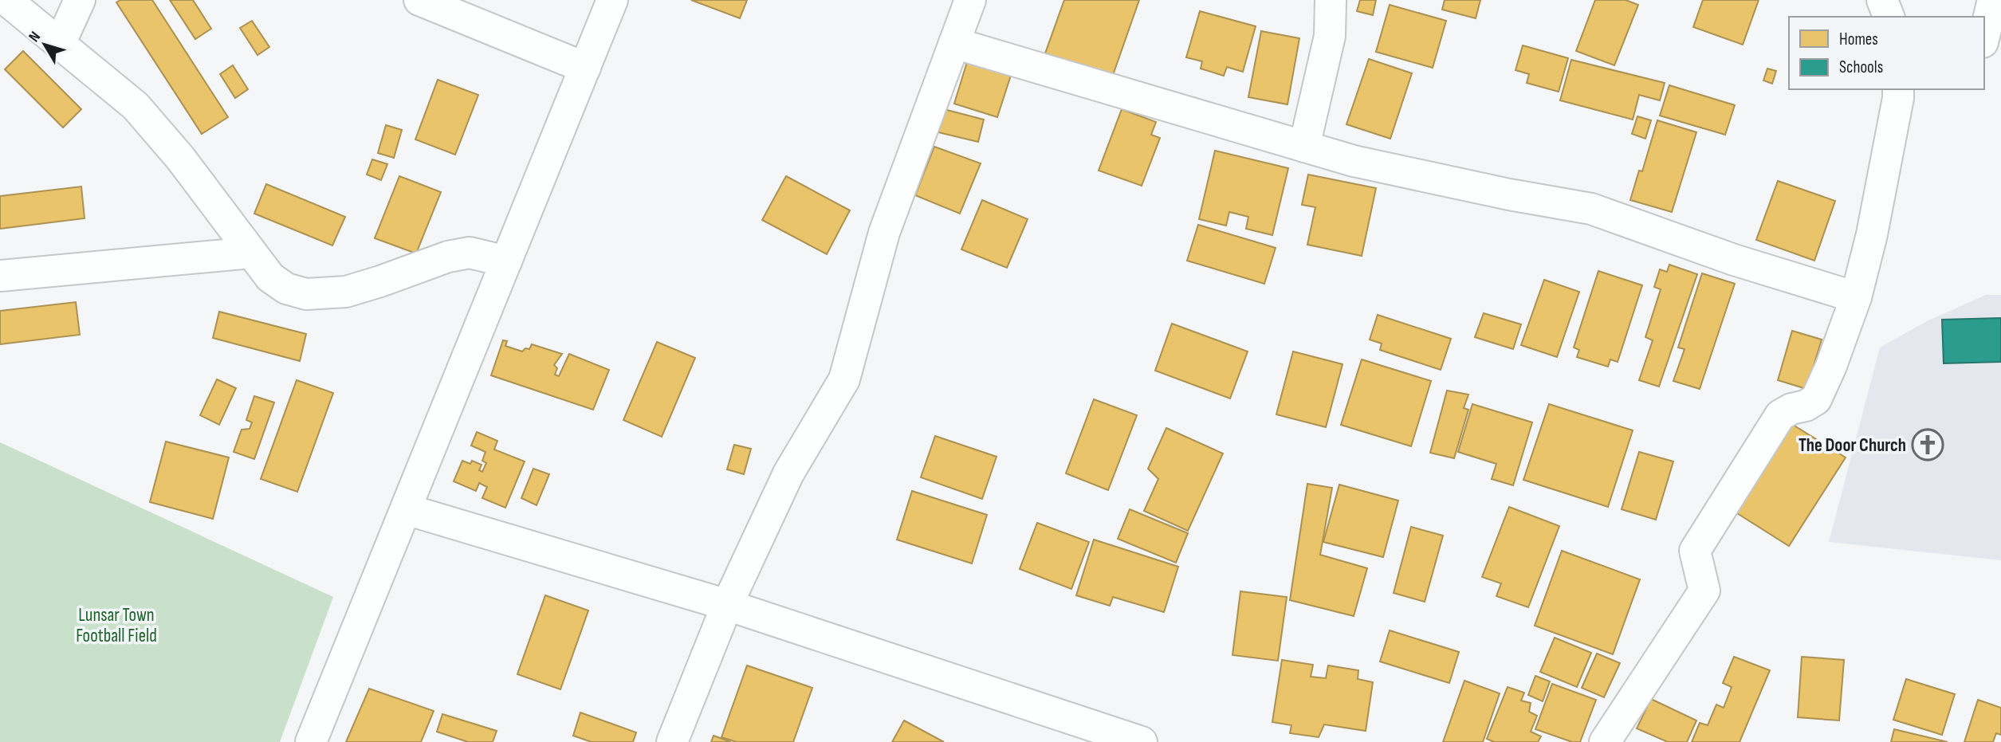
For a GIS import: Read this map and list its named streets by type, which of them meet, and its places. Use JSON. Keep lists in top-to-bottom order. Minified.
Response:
{"parks":["Lunsar Town Football Field"],"places":{"church":["The Door Church"]},"legend":["Homes","Schools"],"north":"top left"}
